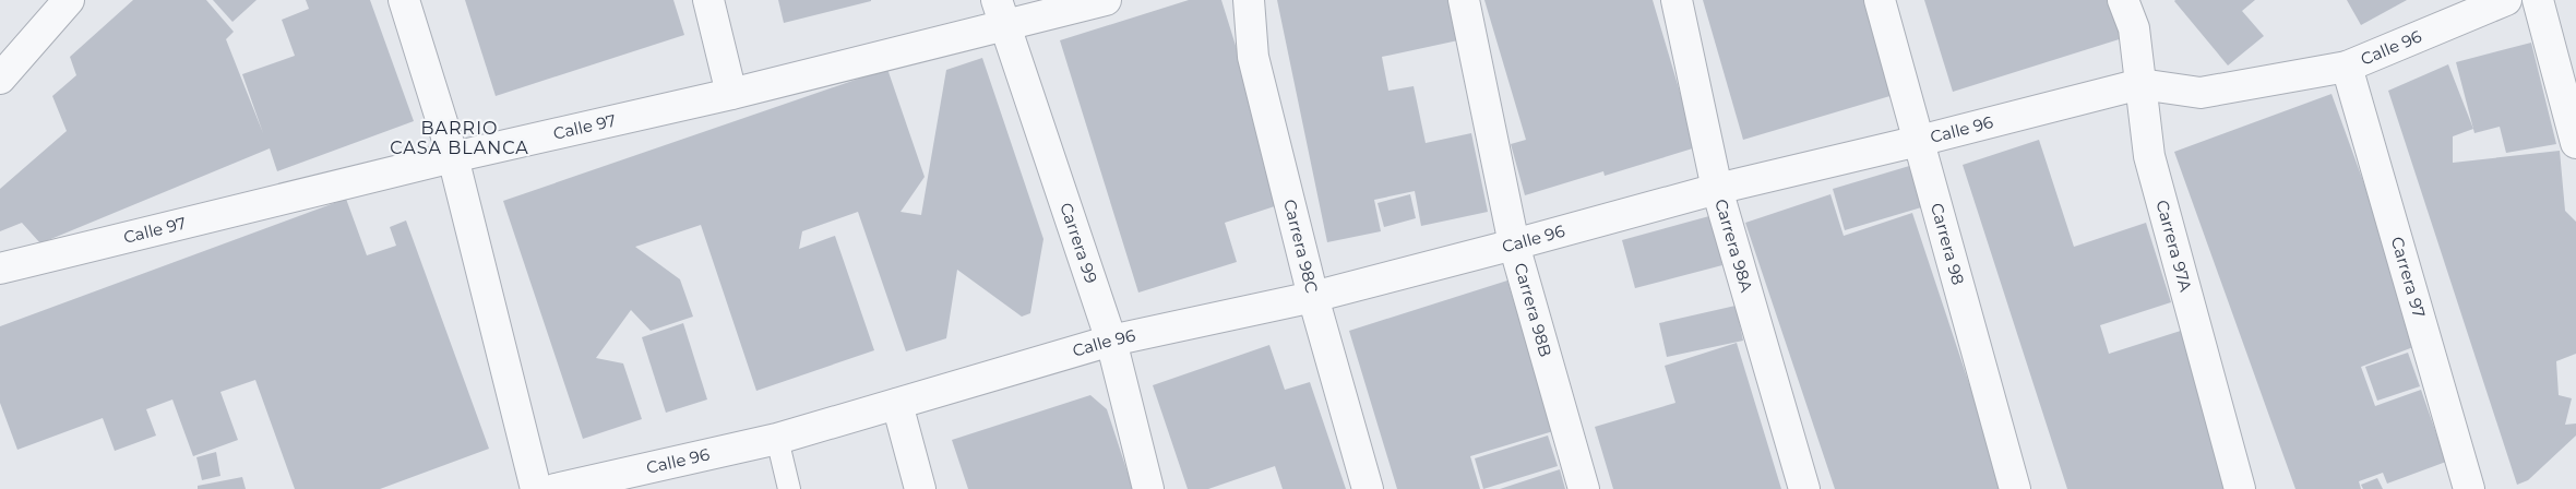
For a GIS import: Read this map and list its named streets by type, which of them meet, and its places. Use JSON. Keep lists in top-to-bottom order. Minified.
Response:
{"streets":{"street":["Calle 96","Calle 97","Carrera 99","Carrera 98","Carrera 97A","Carrera 98C","Carrera 98A","Carrera 97","Carrera 98B"]},"crossings":[["Calle 96","Carrera 99"],["Calle 96","Carrera 98"],["Calle 96","Carrera 97A"],["Calle 96","Carrera 98C"],["Calle 96","Carrera 98A"],["Calle 96","Carrera 97"],["Calle 96","Carrera 98B"],["Calle 97","Carrera 99"]],"districts":["BARRIO CASA BLANCA"]}
